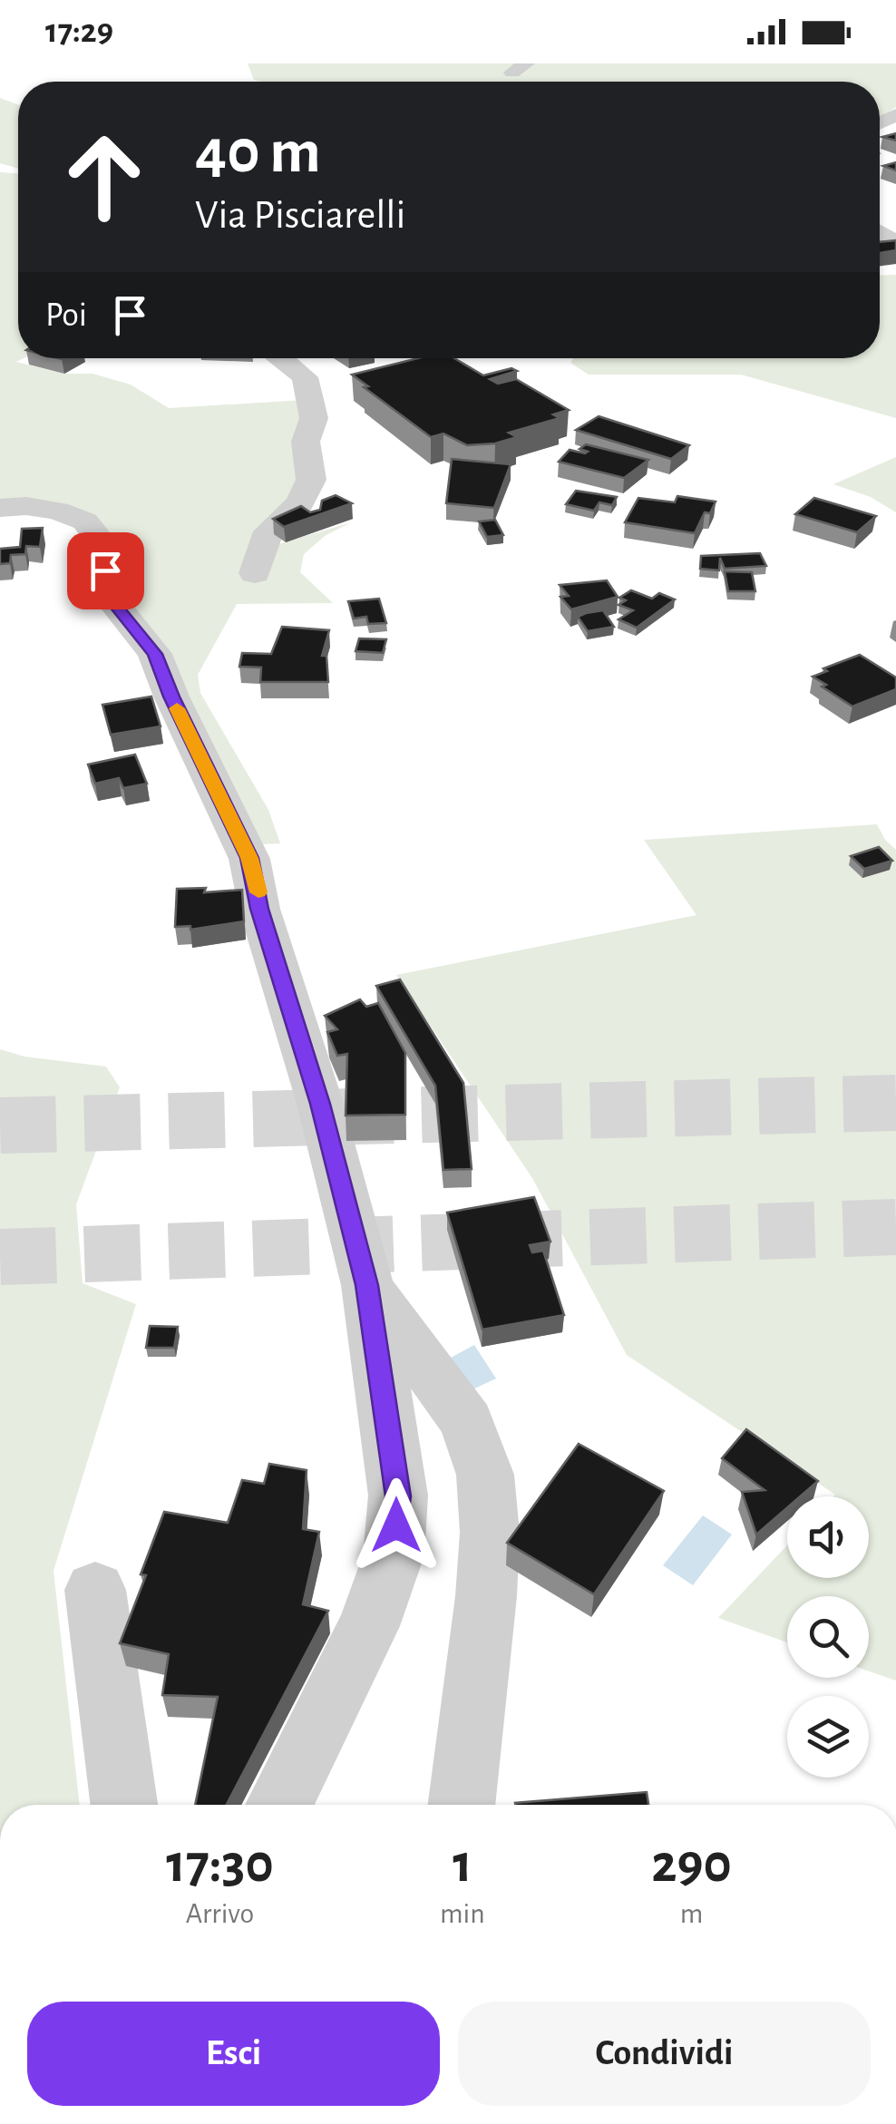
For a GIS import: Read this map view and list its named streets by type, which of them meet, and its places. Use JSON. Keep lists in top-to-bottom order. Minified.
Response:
{"page":{"status":"17:29","turn":["40 m","Via Pisciarelli"],"then":"Poi","eta":["17:30","Arrivo","1","min","290","m"],"buttons":["Esci","Condividi"]}}
